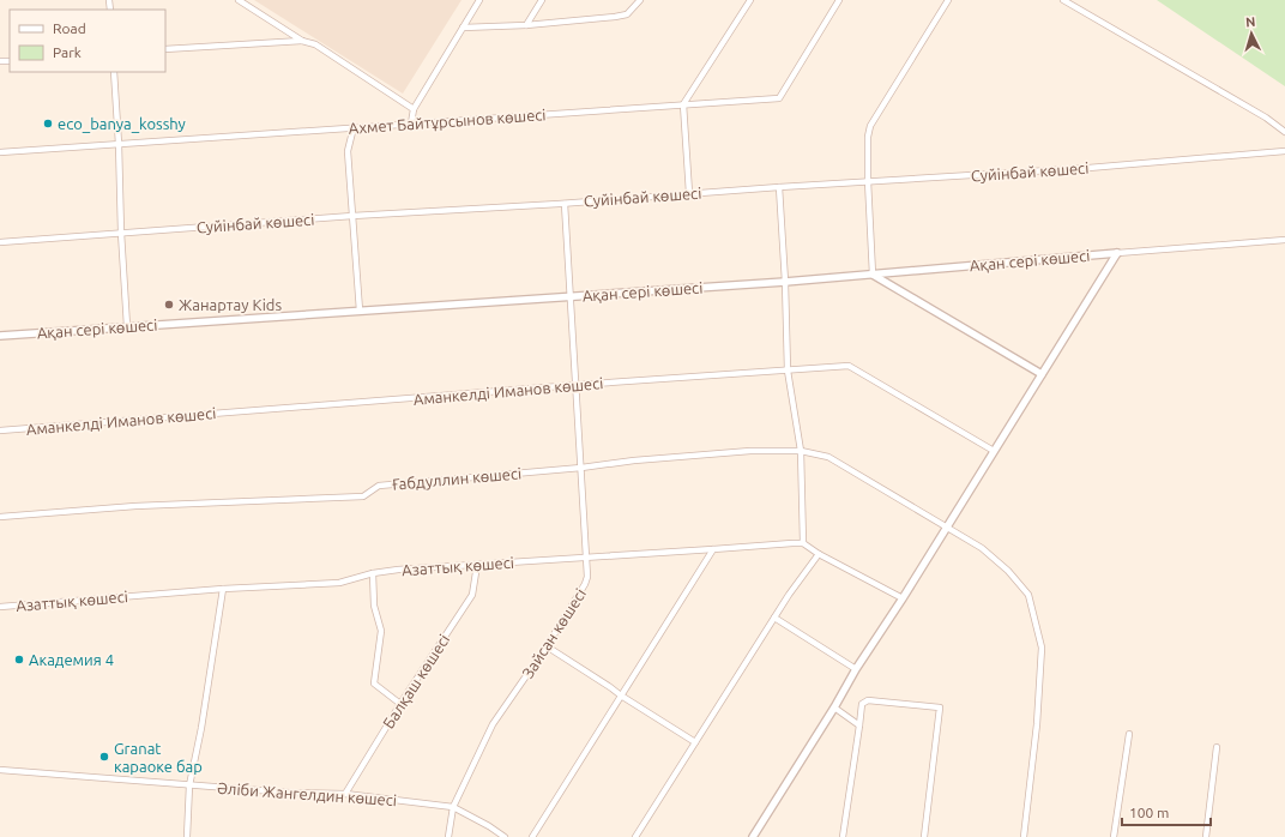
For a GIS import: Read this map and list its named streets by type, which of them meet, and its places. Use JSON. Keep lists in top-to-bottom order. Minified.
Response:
{"streets":{"street":["Ахмет Байтұрсынов көшесі","Суйінбай көшесі","Ақан сері көшесі","Аманкелді Иманов көшесі","Ғабдуллин көшесі","Азаттық көшесі","Зайсан көшесі","Балқаш көшесі","Әліби Жангелдин көшесі"]},"crossings":[["Суйінбай көшесі","Зайсан көшесі"],["Ақан сері көшесі","Зайсан көшесі"],["Аманкелді Иманов көшесі","Зайсан көшесі"],["Ғабдуллин көшесі","Зайсан көшесі"],["Азаттық көшесі","Зайсан көшесі"],["Азаттық көшесі","Балқаш көшесі"],["Зайсан көшесі","Әліби Жангелдин көшесі"],["Балқаш көшесі","Әліби Жангелдин көшесі"]],"places":["eco_banya_kosshy","Жанартау Kids","Академия 4","Granat караоке бар"],"legend":["Road","Park"],"scale_bar":"100 m","north":"top"}
